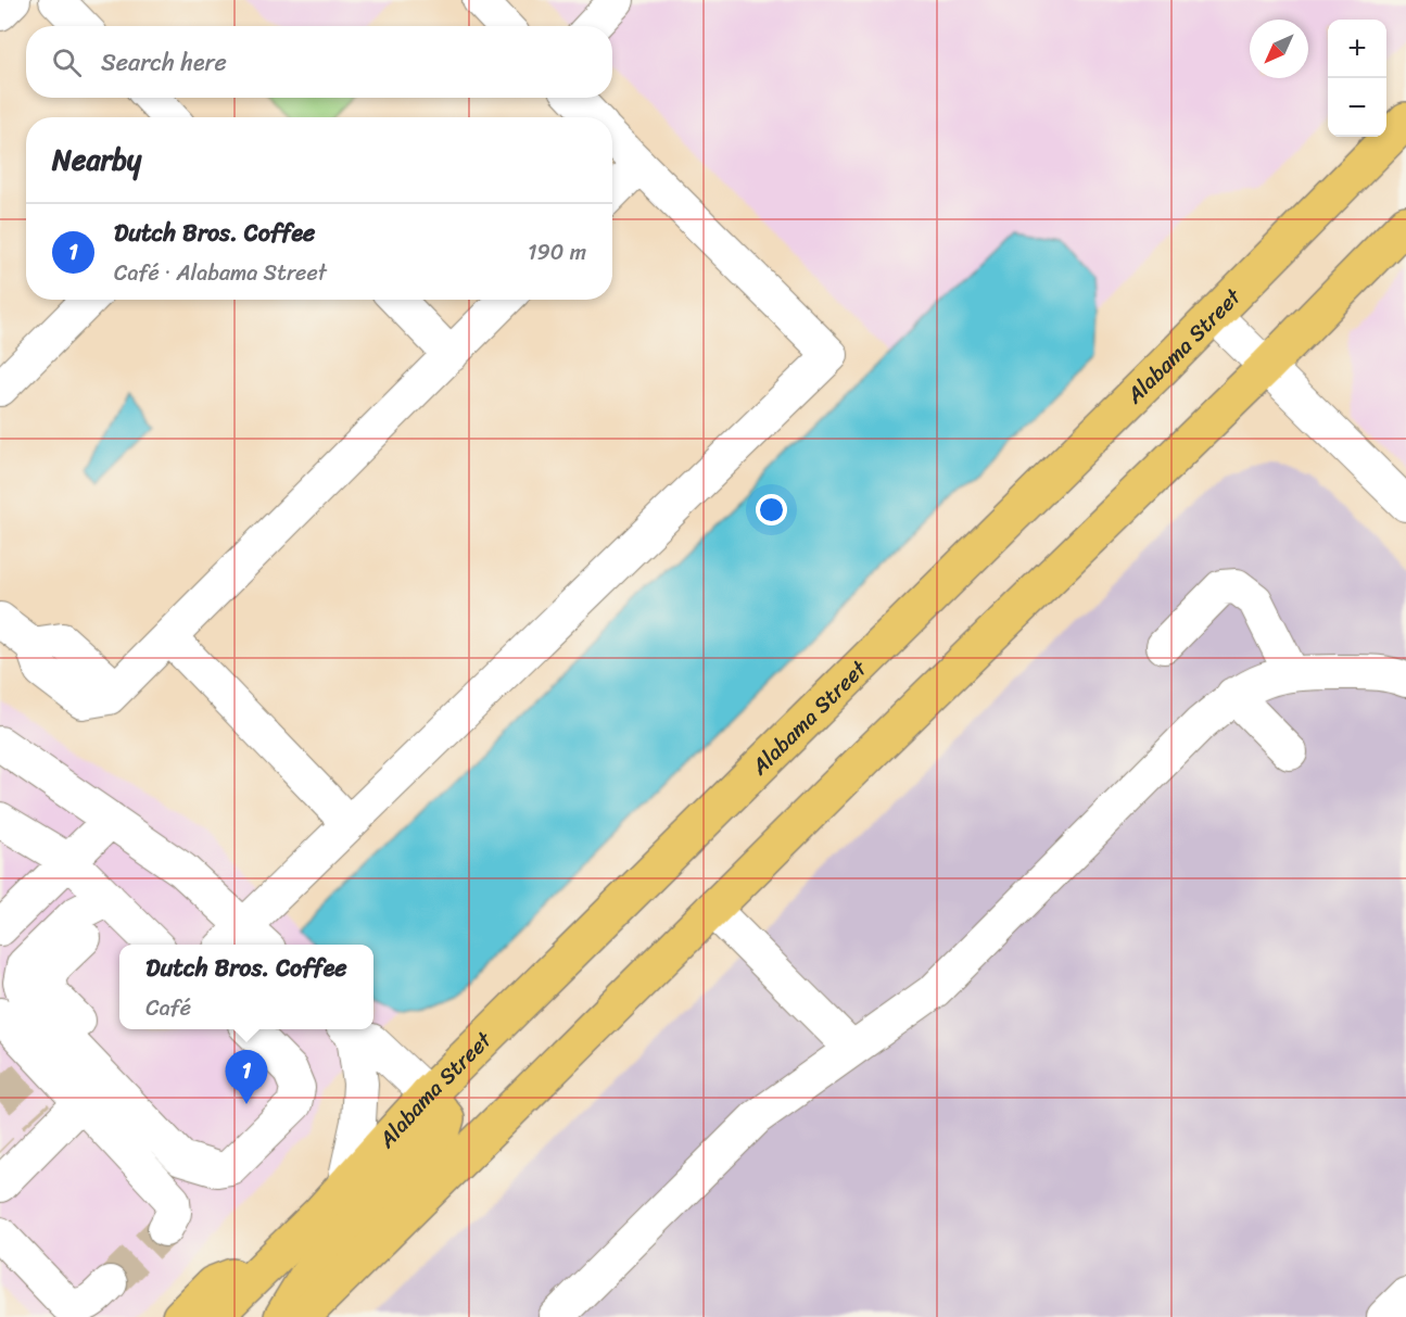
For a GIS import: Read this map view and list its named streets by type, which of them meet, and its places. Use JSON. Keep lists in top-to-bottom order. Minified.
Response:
{"streets":{"main road":["Alabama Street"]},"north":"bottom left","page":{"map_buttons":["+","−"],"search":"Search here","heading":"Nearby","list":[{"mark":"1","name":"Dutch Bros. Coffee","note":"Café · Alabama Street","value":"190 m"}],"popup":["Dutch Bros. Coffee","Café"],"pins":"1"}}
